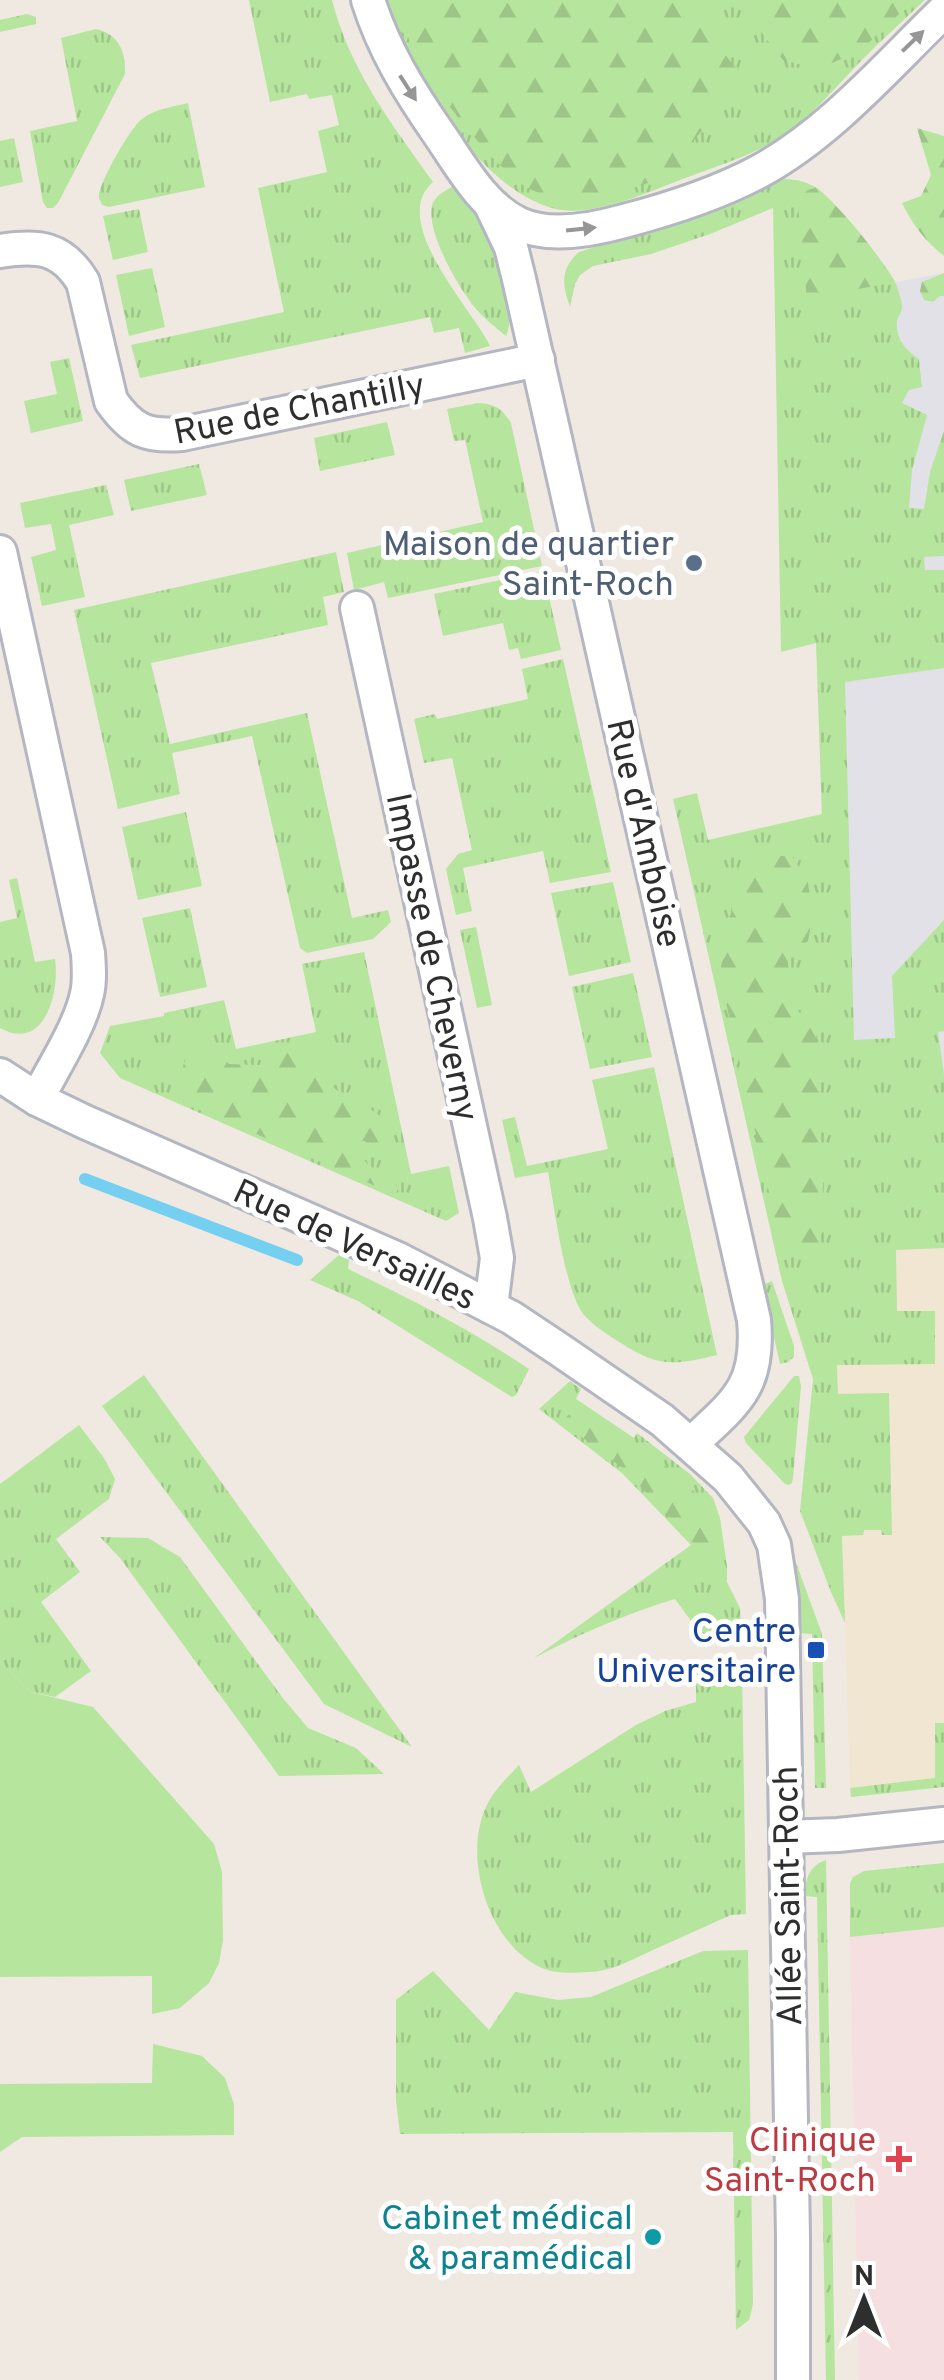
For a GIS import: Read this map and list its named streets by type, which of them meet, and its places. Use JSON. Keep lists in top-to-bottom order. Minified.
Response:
{"streets":{"street":["Rue de Chantilly","Rue d'Amboise","Impasse de Cheverny","Rue de Versailles","Allée Saint-Roch"]},"crossings":[["Rue de Chantilly","Rue d'Amboise"],["Rue d'Amboise","Rue de Versailles"],["Rue d'Amboise","Allée Saint-Roch"],["Impasse de Cheverny","Rue de Versailles"],["Rue de Versailles","Allée Saint-Roch"]],"places":{"other":["Maison de quartier Saint-Roch","Cabinet médical & paramédical"],"transit":["Centre Universitaire"],"health":["Clinique Saint-Roch"]},"north":"top"}
